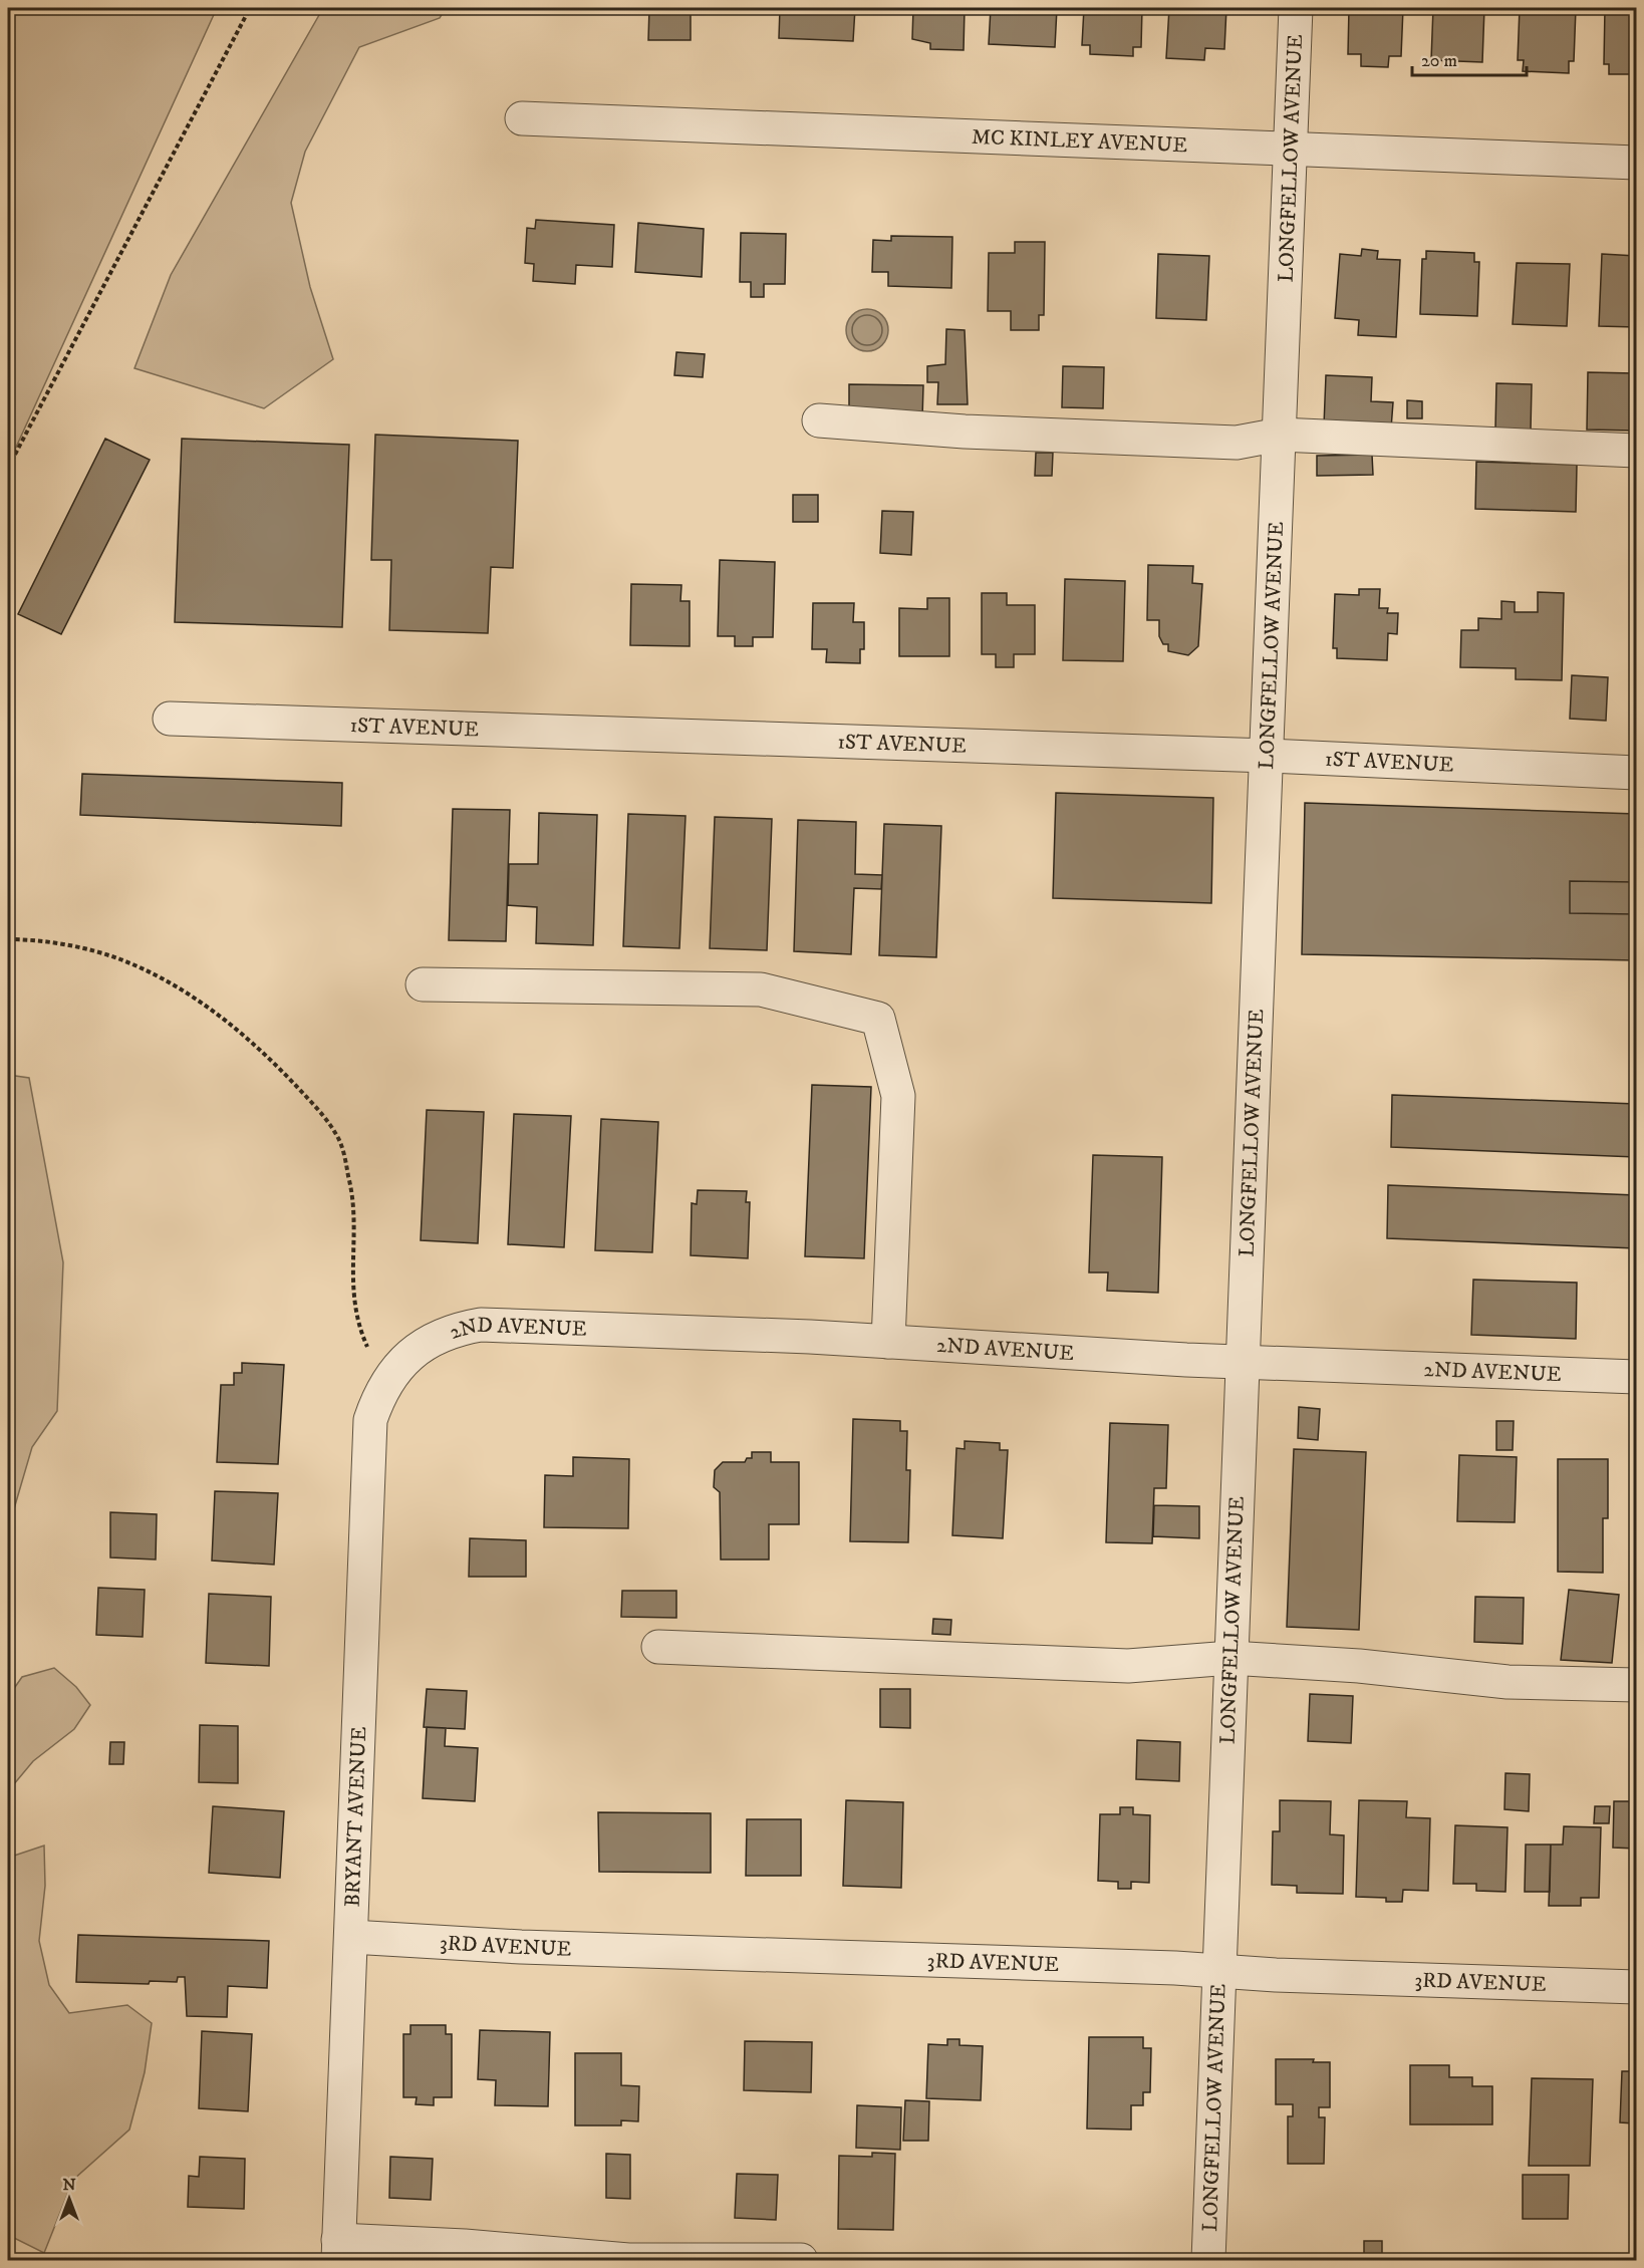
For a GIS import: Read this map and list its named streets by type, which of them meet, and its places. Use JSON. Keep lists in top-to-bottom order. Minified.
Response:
{"streets":{"street":["MC KINLEY AVENUE","LONGFELLOW AVENUE","1ST AVENUE","2ND AVENUE","BRYANT AVENUE","3RD AVENUE"]},"crossings":[["MC KINLEY AVENUE","LONGFELLOW AVENUE"],["LONGFELLOW AVENUE","1ST AVENUE"],["LONGFELLOW AVENUE","2ND AVENUE"],["LONGFELLOW AVENUE","3RD AVENUE"],["2ND AVENUE","BRYANT AVENUE"],["BRYANT AVENUE","3RD AVENUE"]],"scale_bar":"20 m","north":"top"}
